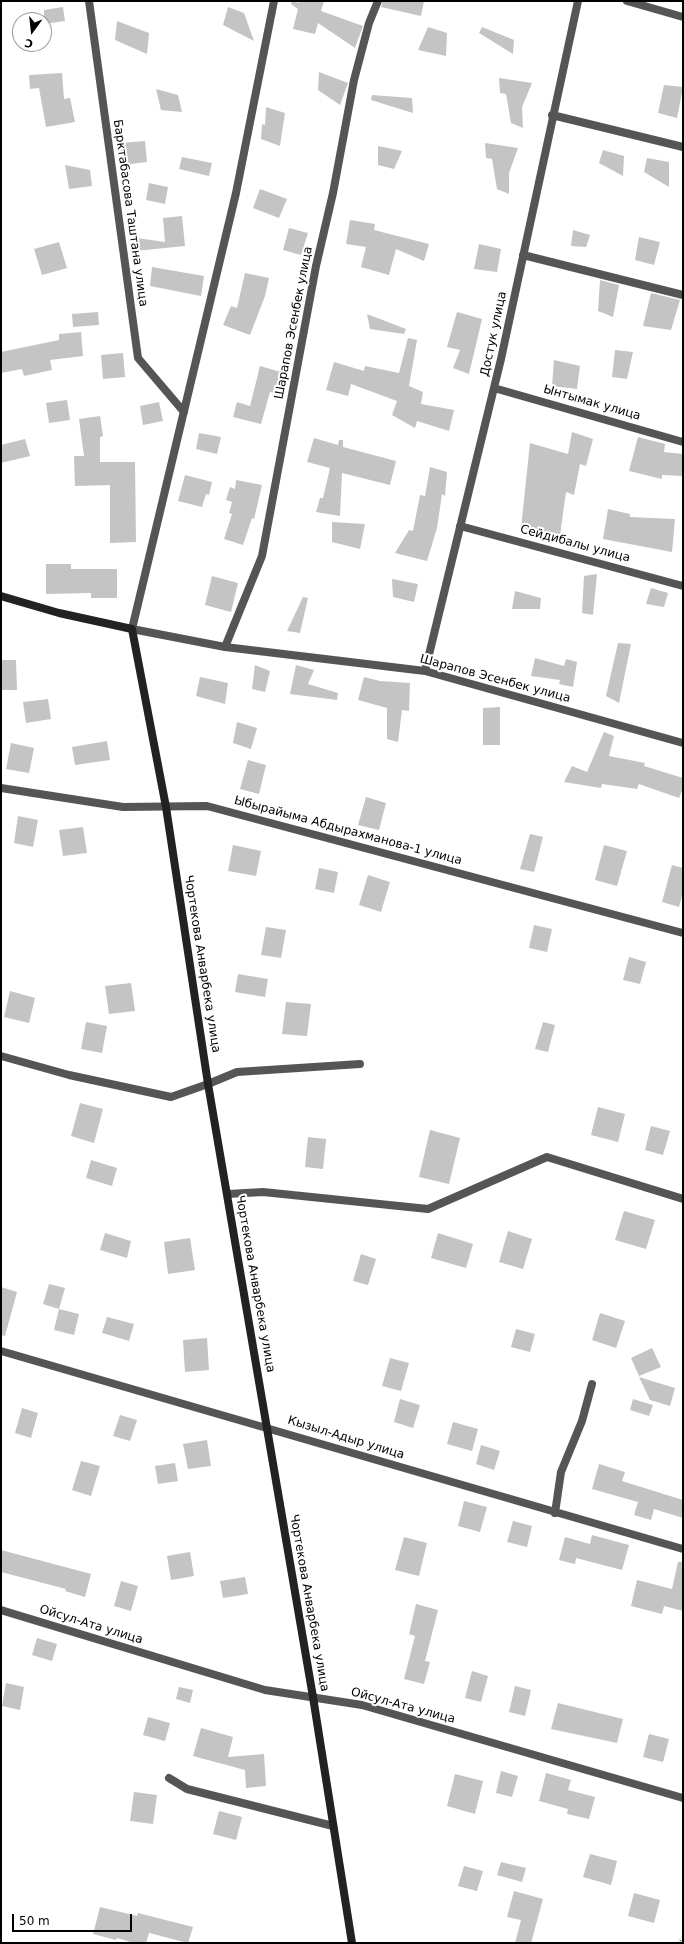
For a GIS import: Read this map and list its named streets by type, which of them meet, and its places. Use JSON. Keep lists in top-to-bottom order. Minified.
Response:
{"streets":{"street":["Барктабасова Таштана улица","Шарапов Эсенбек улица","Достук улица","Ынтымак улица","Сейдибалы улица","Ыбырайыма Абдырахманова-1 улица","Чортекова Анварбека улица","Кызыл-Адыр улица","Ойсул-Ата улица"]},"crossings":[["Шарапов Эсенбек улица","Достук улица"],["Шарапов Эсенбек улица","Чортекова Анварбека улица"],["Достук улица","Ынтымак улица"],["Достук улица","Сейдибалы улица"],["Ыбырайыма Абдырахманова-1 улица","Чортекова Анварбека улица"],["Чортекова Анварбека улица","Кызыл-Адыр улица"],["Чортекова Анварбека улица","Ойсул-Ата улица"]],"scale_bar":"50 m","north":"bottom"}
